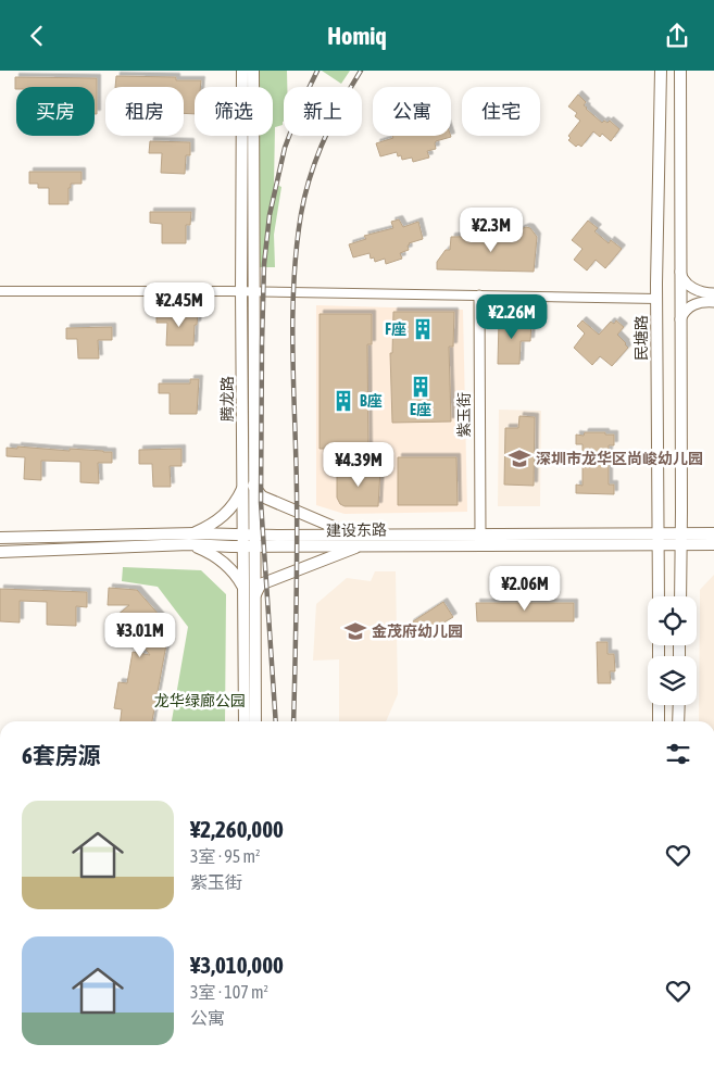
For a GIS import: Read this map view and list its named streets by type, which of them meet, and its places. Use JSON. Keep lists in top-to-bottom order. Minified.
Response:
{"streets":{"main road":["民塘路","腾龙路","建设东路"],"street":["紫玉街"]},"crossings":[["民塘路","建设东路"],["腾龙路","建设东路"],["紫玉街","建设东路"]],"parks":["龙华绿廊公园"],"places":{"building":["F座","E座","B座"],"school or university":["深圳市龙华区尚峻幼儿园","金茂府幼儿园"]},"page":{"header":"Homiq","chip":["买房","租房","筛选","新上","公寓","住宅"],"price":["¥2.3M","¥2.45M","¥2.26M","¥4.39M","¥2.06M","¥3.01M"],"heading":"6套房源","list":[{"name":"¥2,260,000","note":"3室 · 95 m² · 紫玉街"},{"name":"¥3,010,000","note":"3室 · 107 m² · 公寓"}]}}
